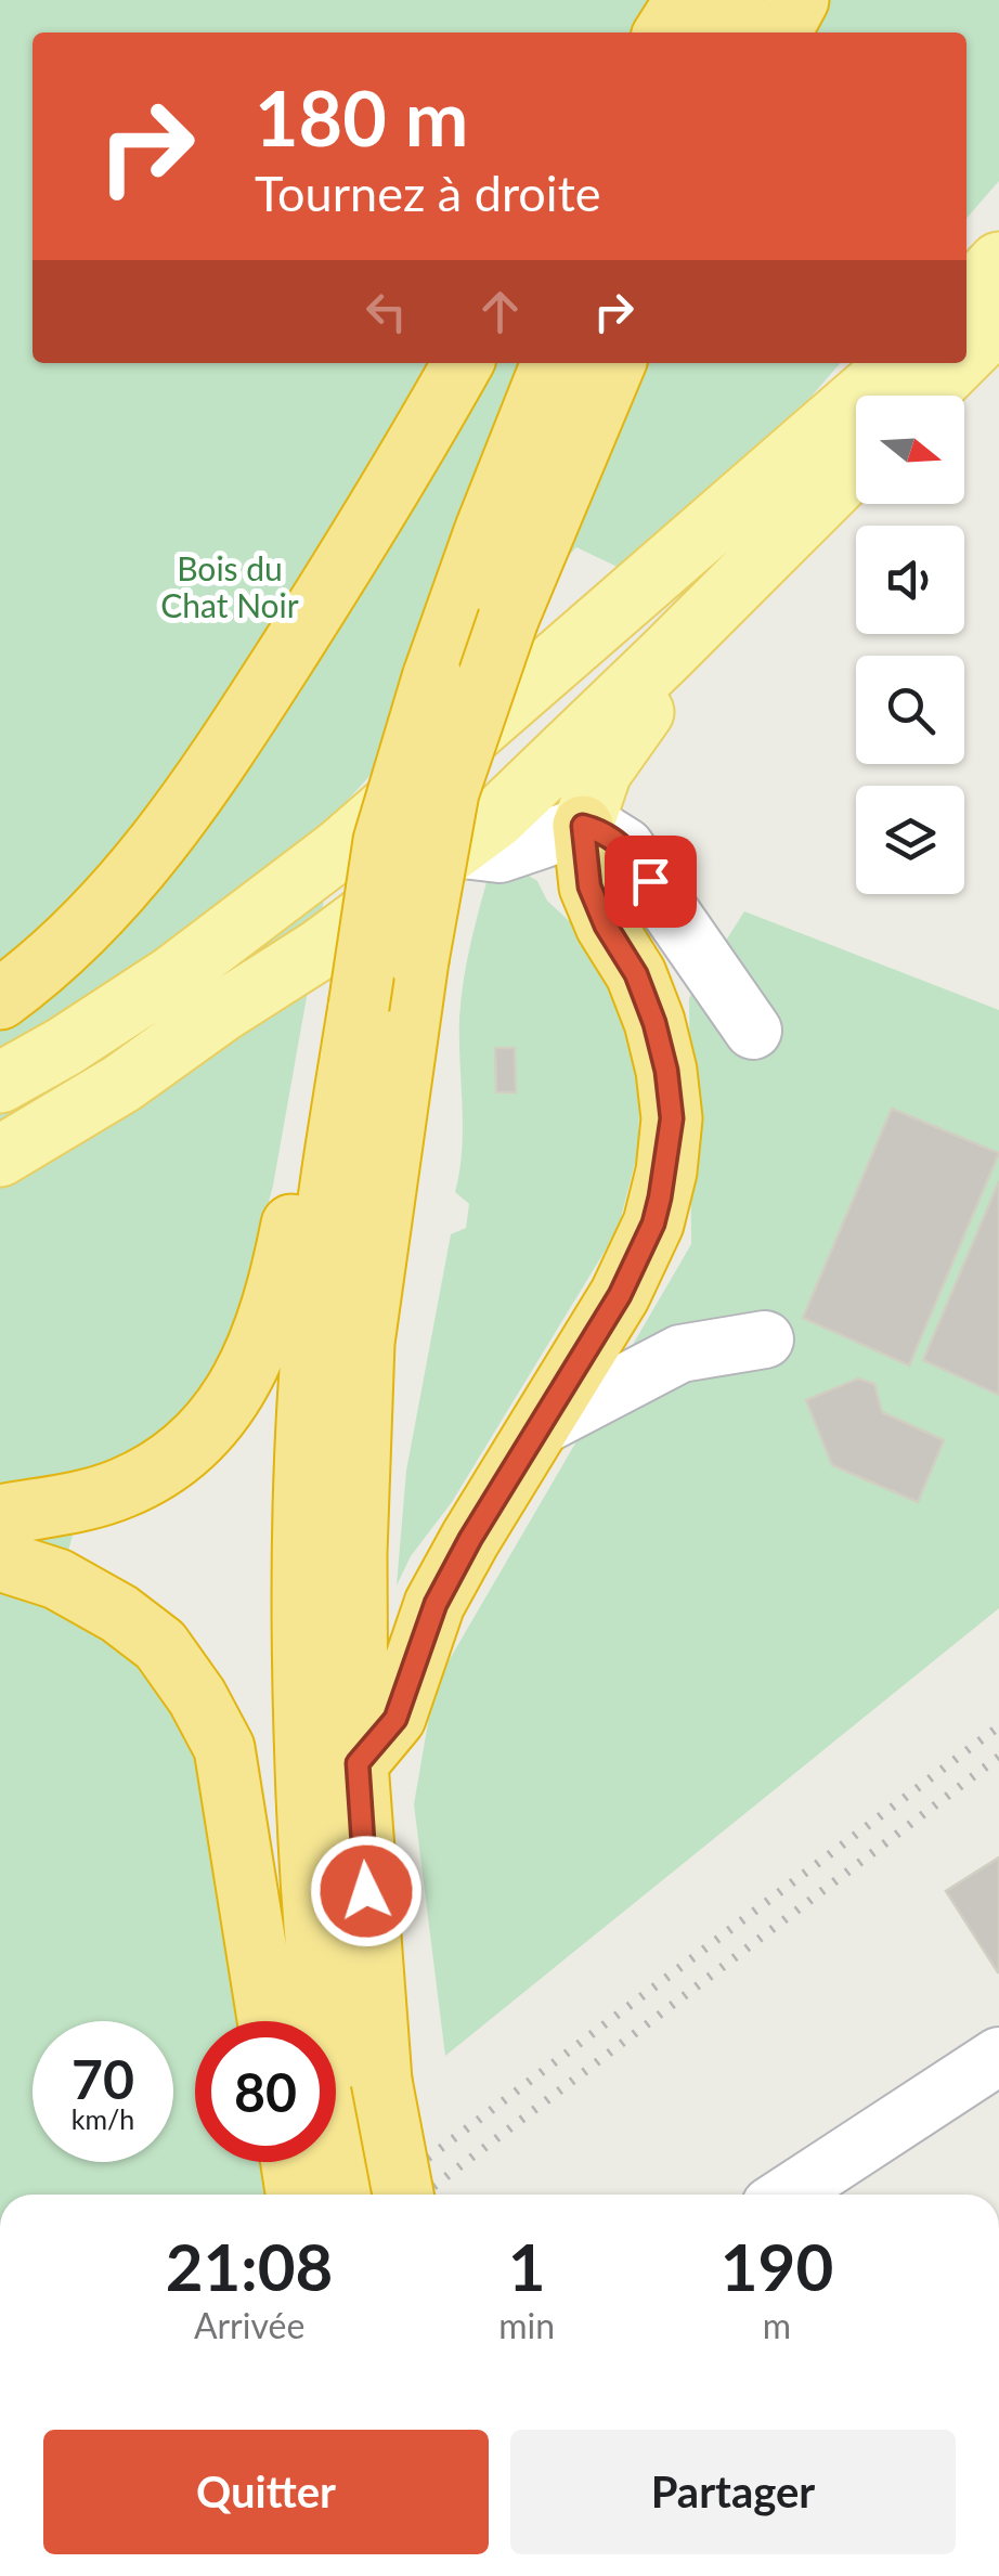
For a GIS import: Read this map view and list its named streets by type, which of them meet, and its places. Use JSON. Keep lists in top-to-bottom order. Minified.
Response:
{"parks":["Bois du Chat Noir"],"north":"right","page":{"turn":["180 m","Tournez à droite"],"speed":"70 km/h","limit":"80","eta":["21:08","Arrivée","1","min","190","m"],"buttons":["Quitter","Partager"]}}
